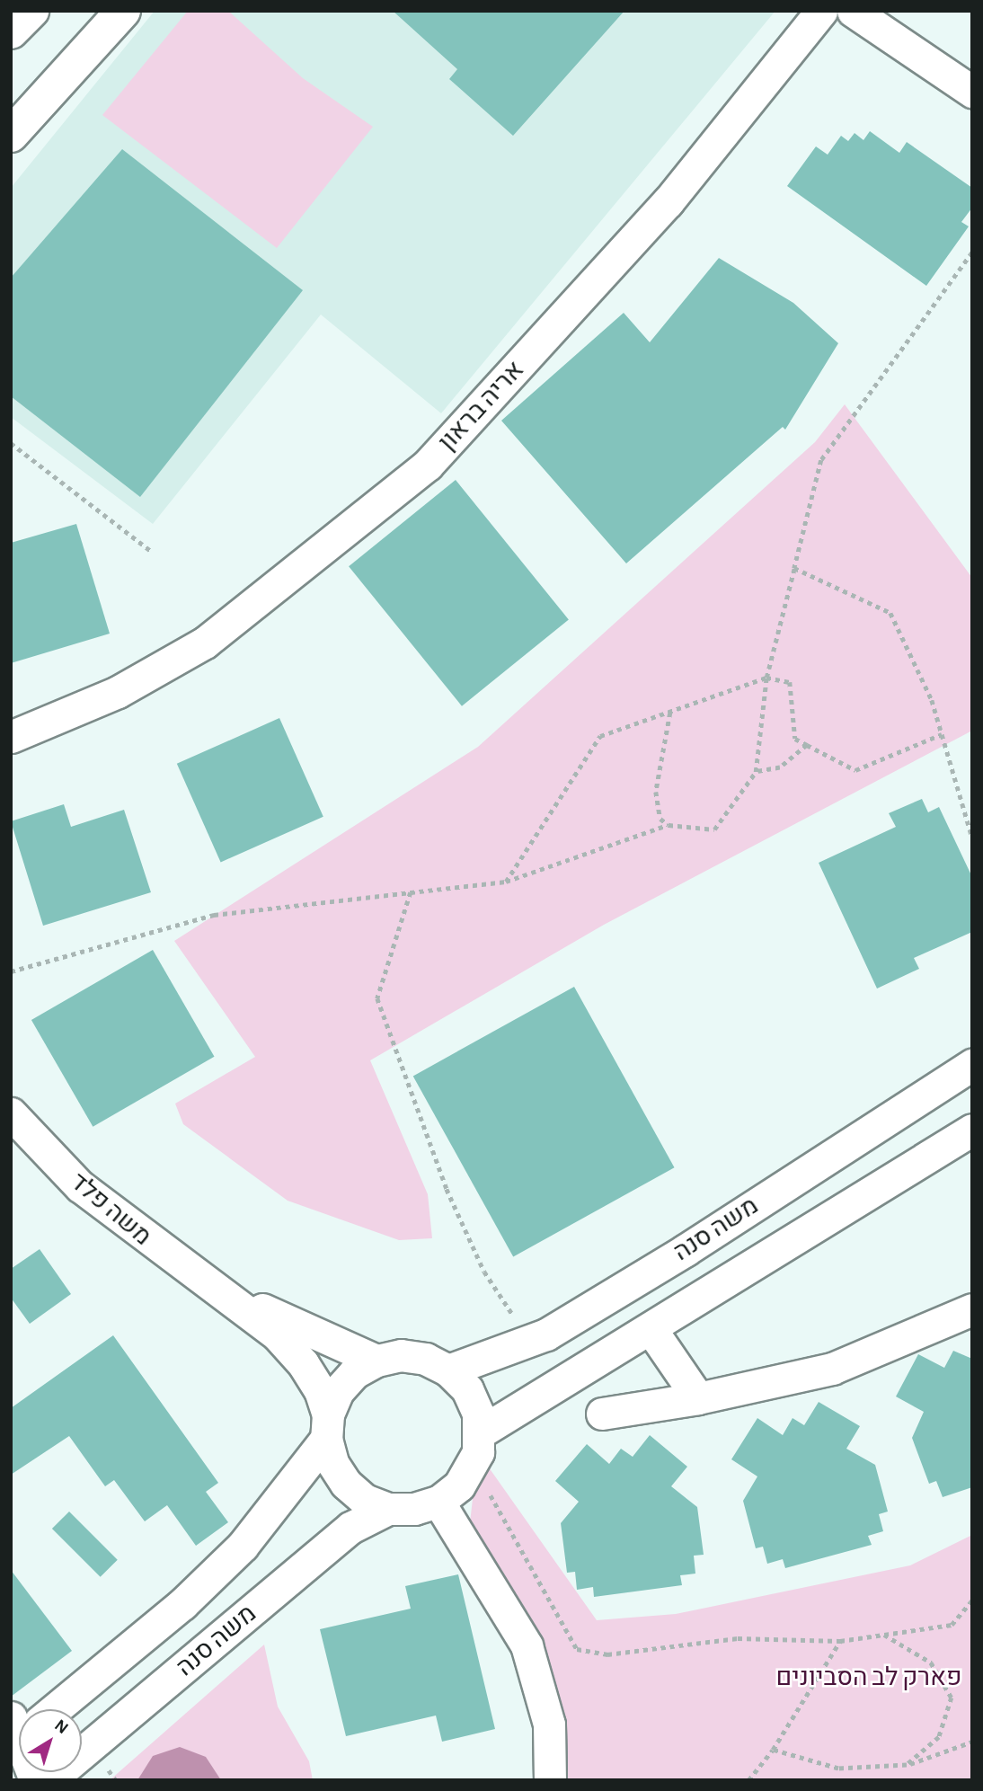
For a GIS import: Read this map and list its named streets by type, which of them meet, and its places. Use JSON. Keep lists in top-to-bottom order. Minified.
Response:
{"streets":{"street":["אריה בראון","משה פלד","משה סנה"]},"crossings":[["משה פלד","משה סנה"]],"parks":["פארק לב הסביונים"],"north":"top right"}
